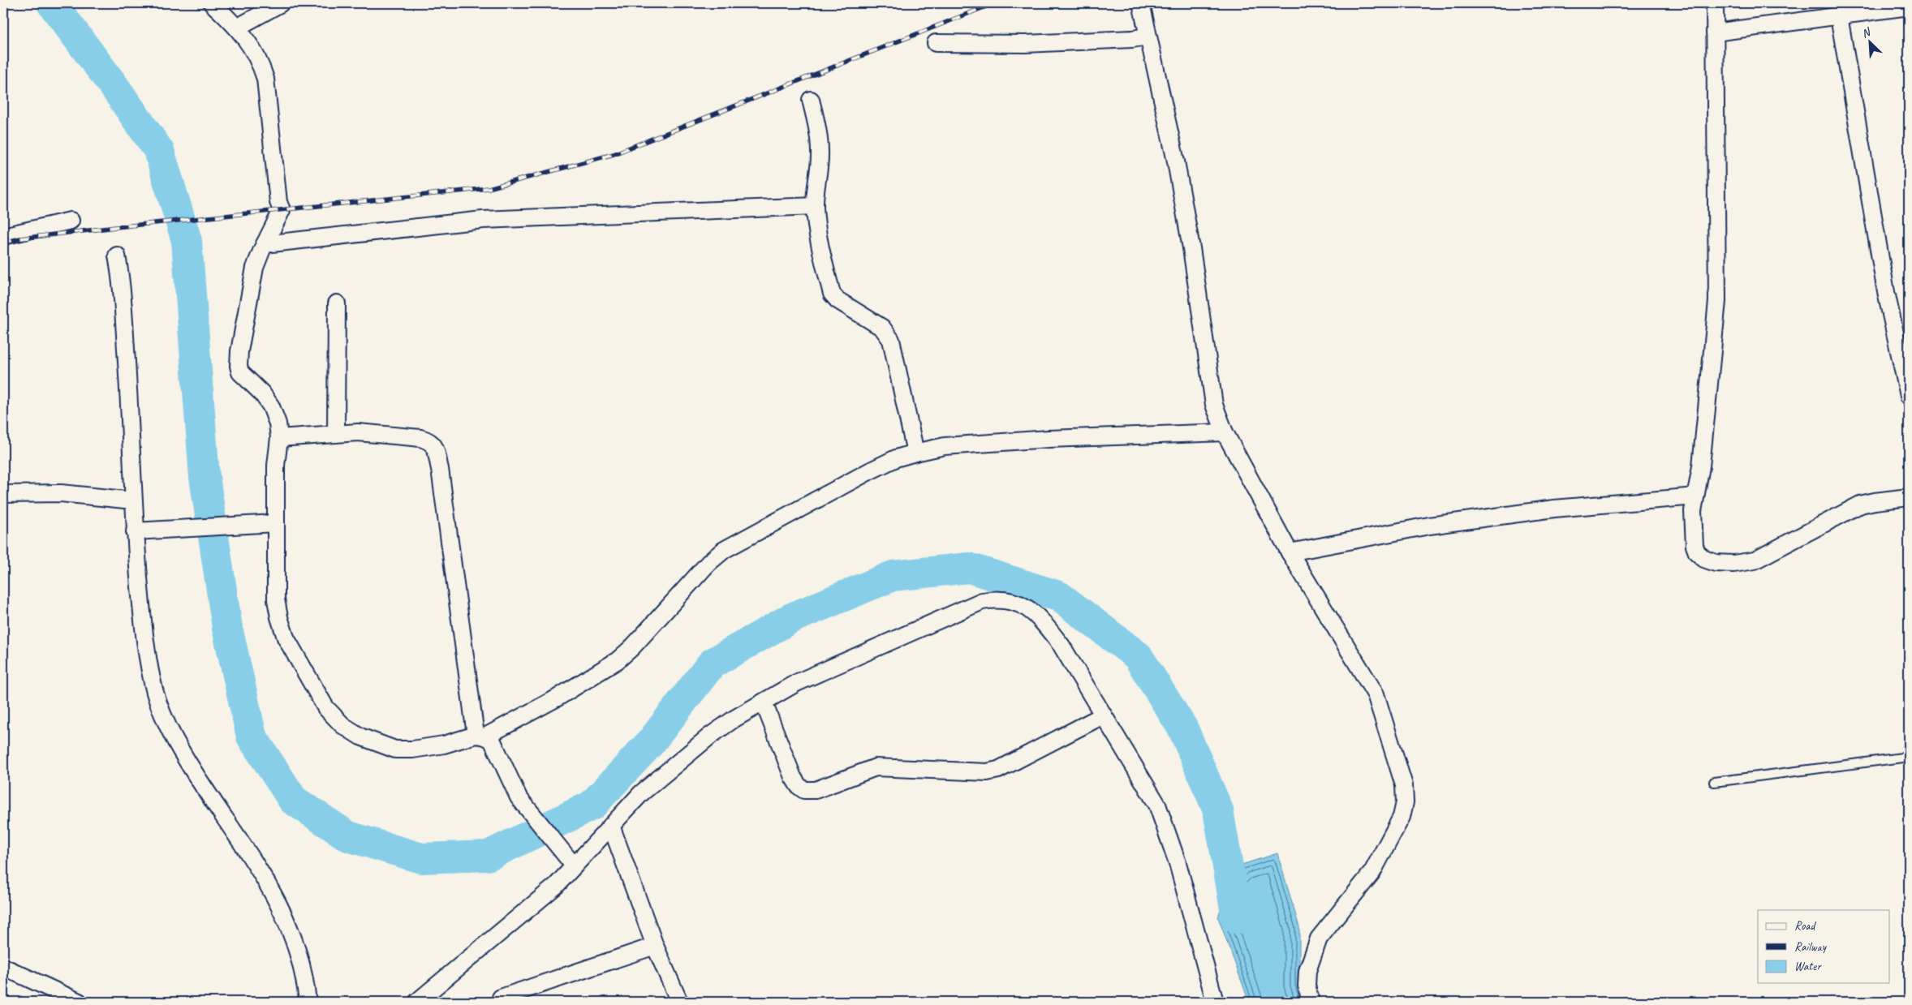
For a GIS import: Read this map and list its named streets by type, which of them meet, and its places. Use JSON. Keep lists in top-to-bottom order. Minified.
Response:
{"legend":["Road","Railway","Water"],"north":"top left"}
